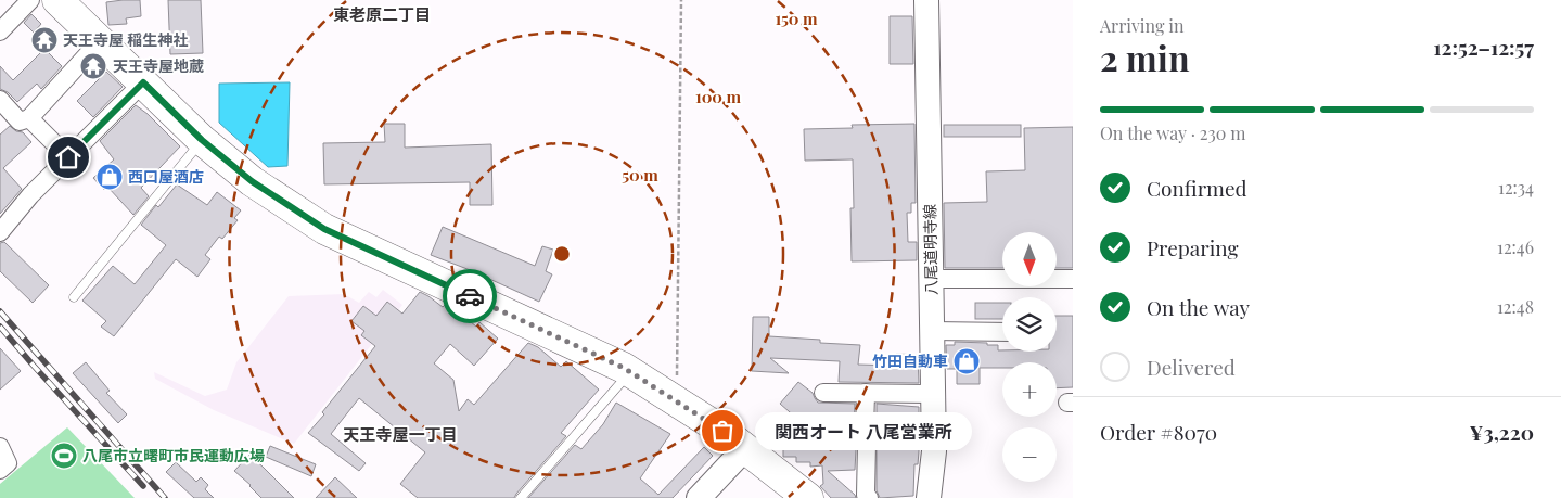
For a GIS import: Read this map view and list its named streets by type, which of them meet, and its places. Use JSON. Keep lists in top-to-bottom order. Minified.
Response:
{"streets":{"main road":["八尾道明寺線"]},"districts":["東老原二丁目","天王寺屋一丁目"],"places":{"temple":["天王寺屋 稲生神社","天王寺屋地蔵"],"shop":["西口屋酒店","竹田自動車"],"other":["関西オート 八尾営業所"],"sports":["八尾市立曙町市民運動広場"]},"north":"bottom","page":{"heading":["2 min","Arriving in","12:52–12:57"],"panel":["Order #8070","¥3,220"],"bar":"On the way · 230 m","list":[["Confirmed","12:34"],["Preparing","12:46"],["On the way","12:48"],"Delivered"],"map_buttons":["+","−"],"bubble":"関西オート 八尾営業所"},"rings":["150 m","100 m","50 m"]}
